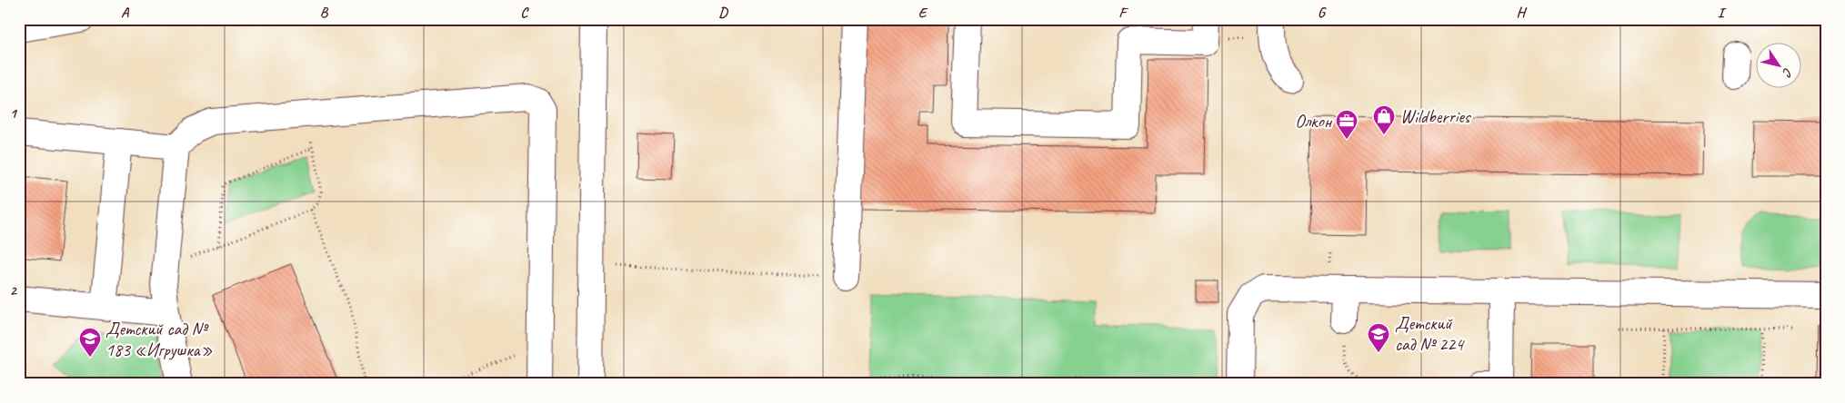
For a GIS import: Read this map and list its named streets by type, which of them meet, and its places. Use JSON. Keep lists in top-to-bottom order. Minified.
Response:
{"places":{"shop":["Wildberries"],"office":["Олкон"],"school or university":["Детский сад № 224","Детский сад № 183 «Игрушка»"]},"north":"bottom right","grid":{"columns":["A","B","C","D","E","F","G","H","I"],"rows":["1","2"]}}
